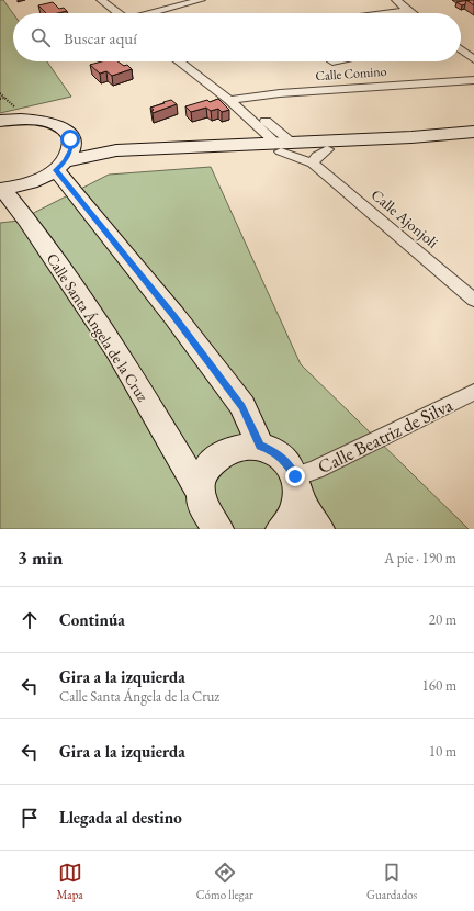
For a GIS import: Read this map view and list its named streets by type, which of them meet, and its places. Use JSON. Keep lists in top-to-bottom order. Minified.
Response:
{"streets":{"street":["Calle Comino","Calle Ajonjoli","Calle Santa Ángela de la Cruz","Calle Beatriz de Silva"]},"crossings":[["Calle Comino","Calle Ajonjoli"]],"page":{"search":"Buscar aquí","heading":["3 min","A pie · 190 m"],"list":[["Continúa","20 m"],["Gira a la izquierda","Calle Santa Ángela de la Cruz","160 m"],["Gira a la izquierda","10 m"],"Llegada al destino"],"nav":["Mapa","Cómo llegar","Guardados"]}}
